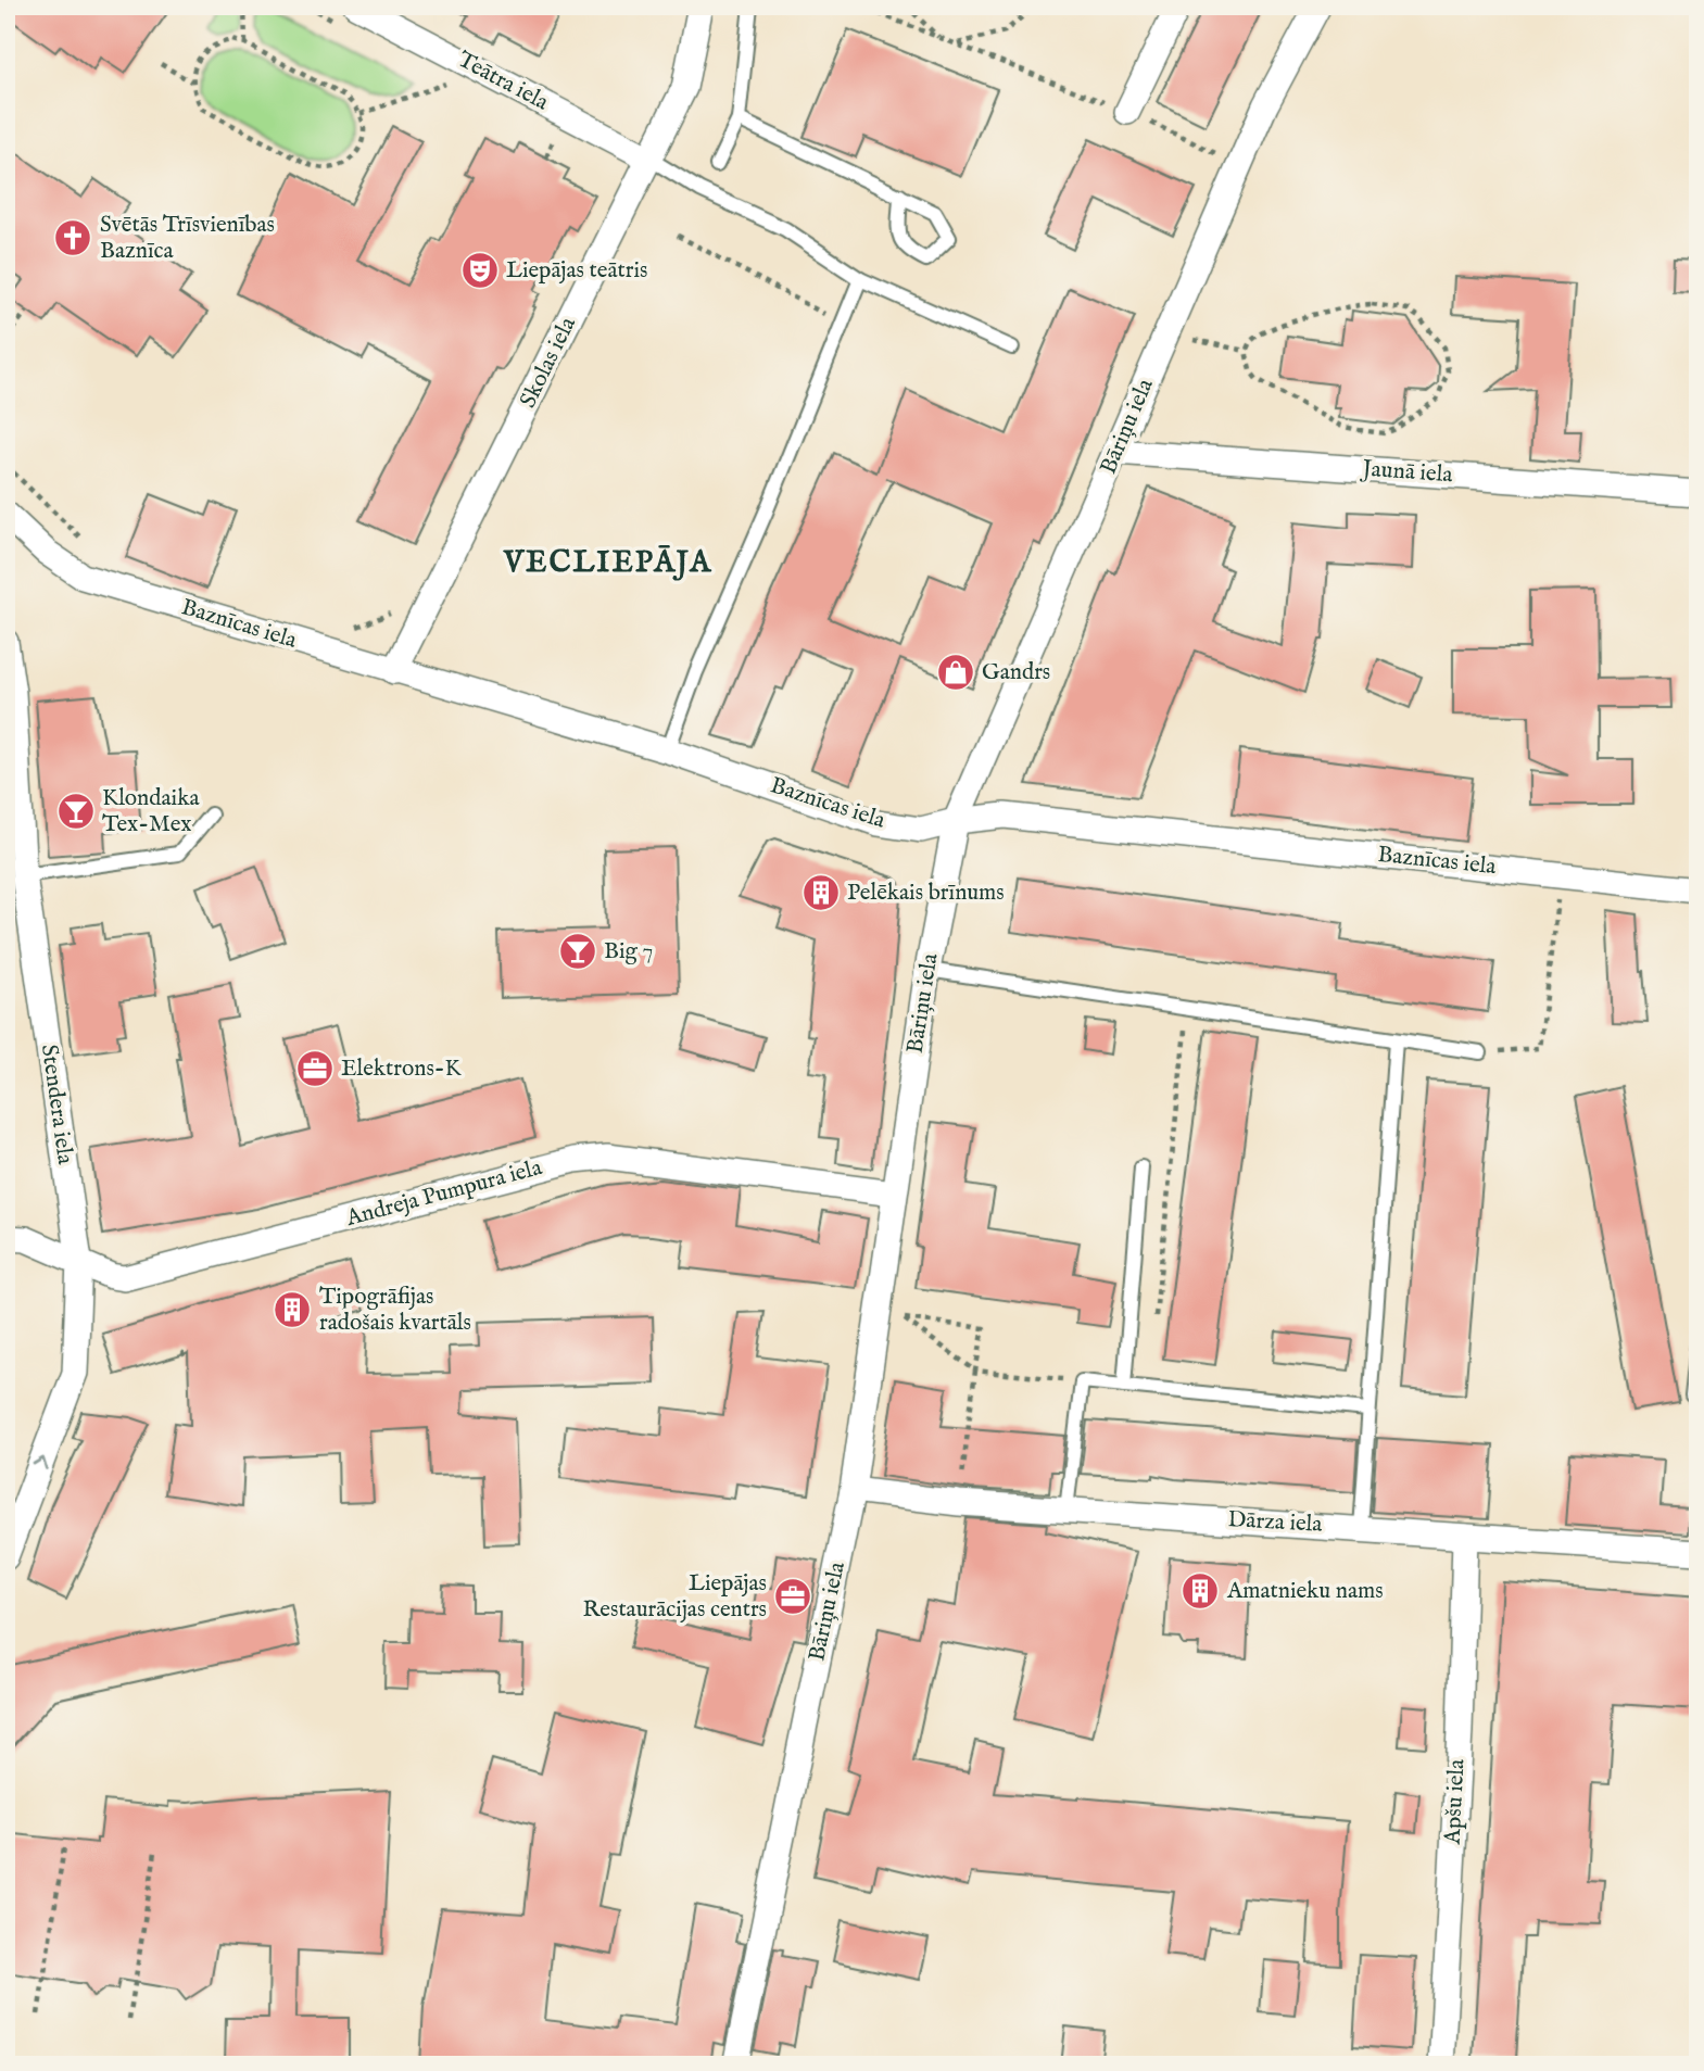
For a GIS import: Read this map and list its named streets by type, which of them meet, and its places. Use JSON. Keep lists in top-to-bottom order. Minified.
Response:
{"streets":{"street":["Teātra iela","Skolas iela","Bāriņu iela","Jaunā iela","Baznīcas iela","Stendera iela","Andreja Pumpura iela","Dārza iela","Apšu iela"]},"crossings":[["Teātra iela","Skolas iela"],["Skolas iela","Baznīcas iela"],["Bāriņu iela","Jaunā iela"],["Bāriņu iela","Baznīcas iela"],["Bāriņu iela","Andreja Pumpura iela"],["Bāriņu iela","Dārza iela"],["Stendera iela","Andreja Pumpura iela"],["Dārza iela","Apšu iela"]],"districts":["VECLIEPĀJA"],"places":{"church":["Svētās Trīsvienības Baznīca"],"theatre":["Liepājas teātris"],"shop":["Gandrs"],"bar":["Klondaika Tex-Mex","Big 7"],"building":["Pelēkais brīnums","Tipogrāfijas radošais kvartāls","Amatnieku nams"],"office":["Elektrons-K","Liepājas Restaurācijas centrs"]}}
